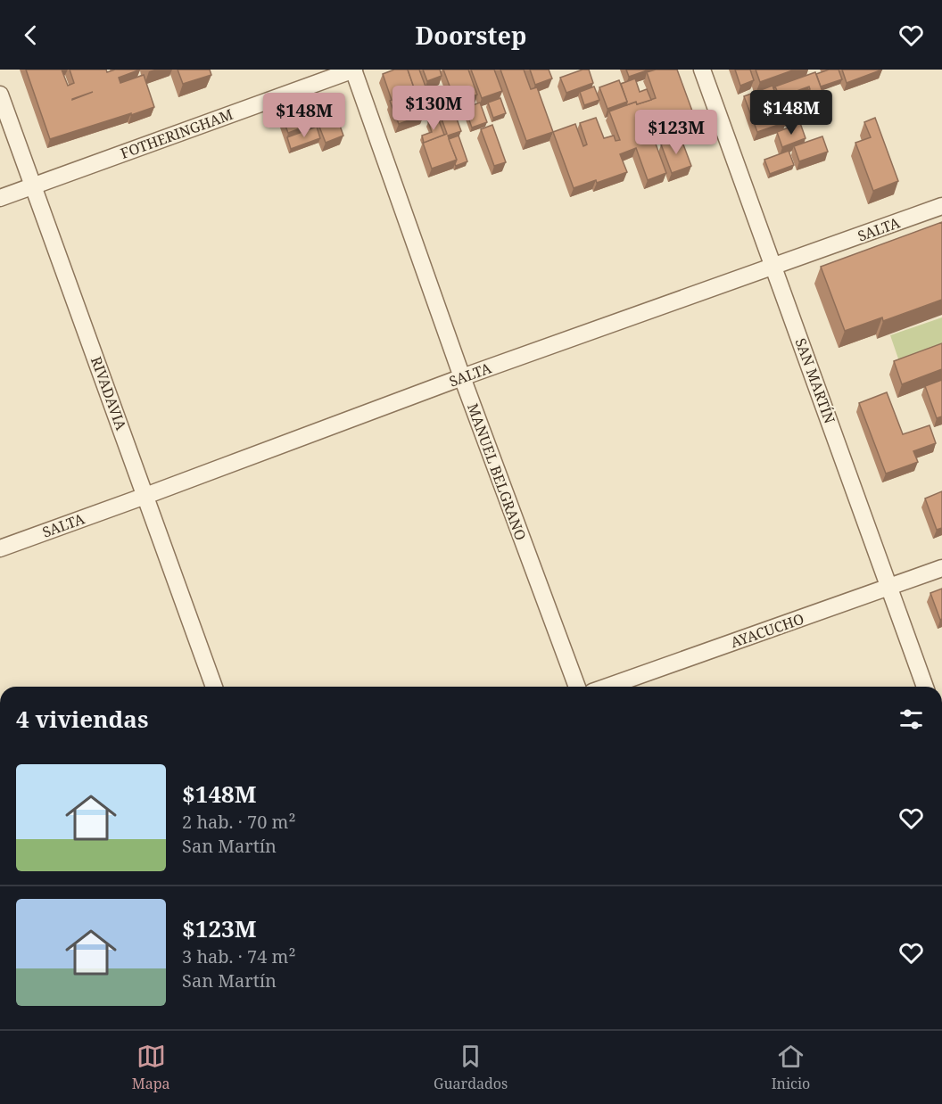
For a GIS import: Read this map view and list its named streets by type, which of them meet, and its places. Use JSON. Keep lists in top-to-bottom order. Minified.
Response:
{"streets":{"street":["FOTHERINGHAM","SALTA","SAN MARTÍN","RIVADAVIA","MANUEL BELGRANO","AYACUCHO"]},"crossings":[["FOTHERINGHAM","RIVADAVIA"],["FOTHERINGHAM","MANUEL BELGRANO"],["SALTA","SAN MARTÍN"],["SALTA","RIVADAVIA"],["SALTA","MANUEL BELGRANO"],["SAN MARTÍN","AYACUCHO"]],"page":{"header":"Doorstep","price":["$130M","$148M","$148M","$123M"],"heading":"4 viviendas","list":[{"name":"$148M","note":"2 hab. · 70 m² · San Martín"},{"name":"$123M","note":"3 hab. · 74 m² · San Martín"}],"tabs":["Mapa","Guardados","Inicio"]}}
